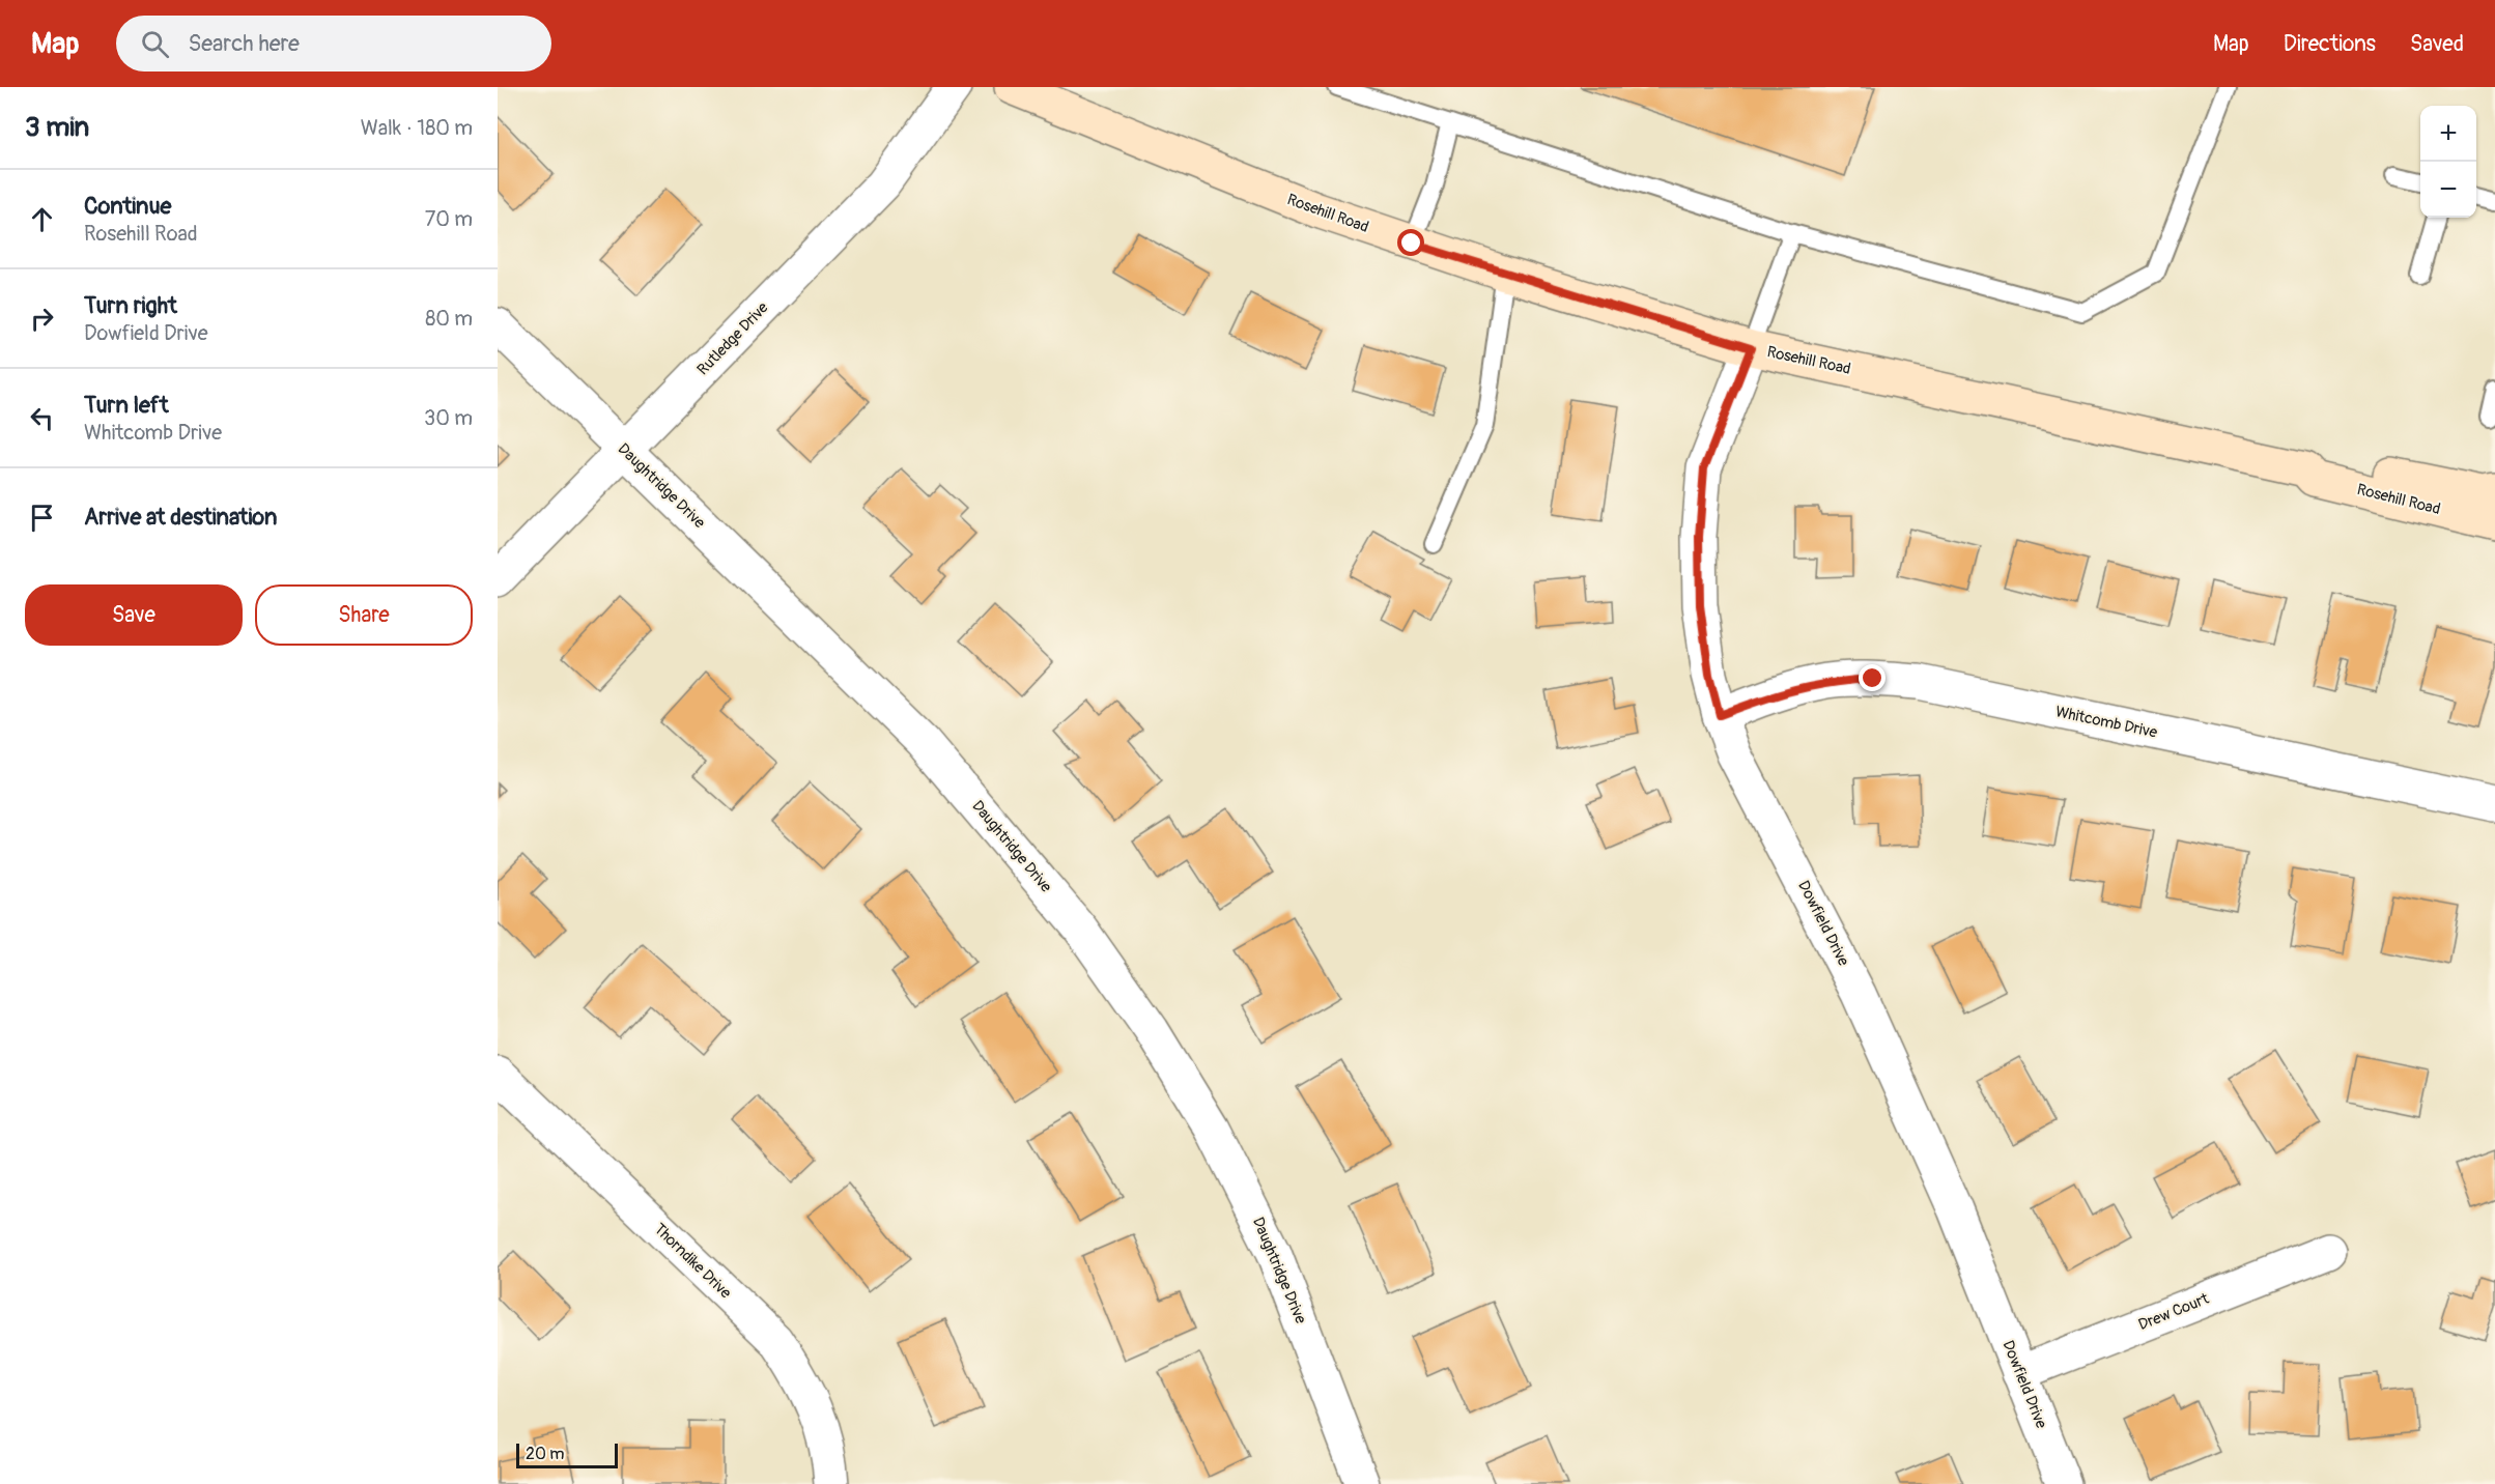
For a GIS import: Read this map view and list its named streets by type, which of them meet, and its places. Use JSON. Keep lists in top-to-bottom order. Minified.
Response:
{"streets":{"main road":["Rosehill Road"],"street":["Rutledge Drive","Daughtridge Drive","Whitcomb Drive","Dowfield Drive","Thorndike Drive","Drew Court"]},"crossings":[["Rosehill Road","Dowfield Drive"],["Rutledge Drive","Daughtridge Drive"],["Whitcomb Drive","Dowfield Drive"],["Dowfield Drive","Drew Court"]],"scale_bar":"20 m","page":{"header":"Map","search":"Search here","nav":["Map","Directions","Saved"],"heading":["3 min","Walk · 180 m"],"map_buttons":["+","−"],"list":[["Continue","Rosehill Road","70 m"],["Turn right","Dowfield Drive","80 m"],["Turn left","Whitcomb Drive","30 m"],"Arrive at destination"],"buttons":["Save","Share"],"scale":"20 m"}}
